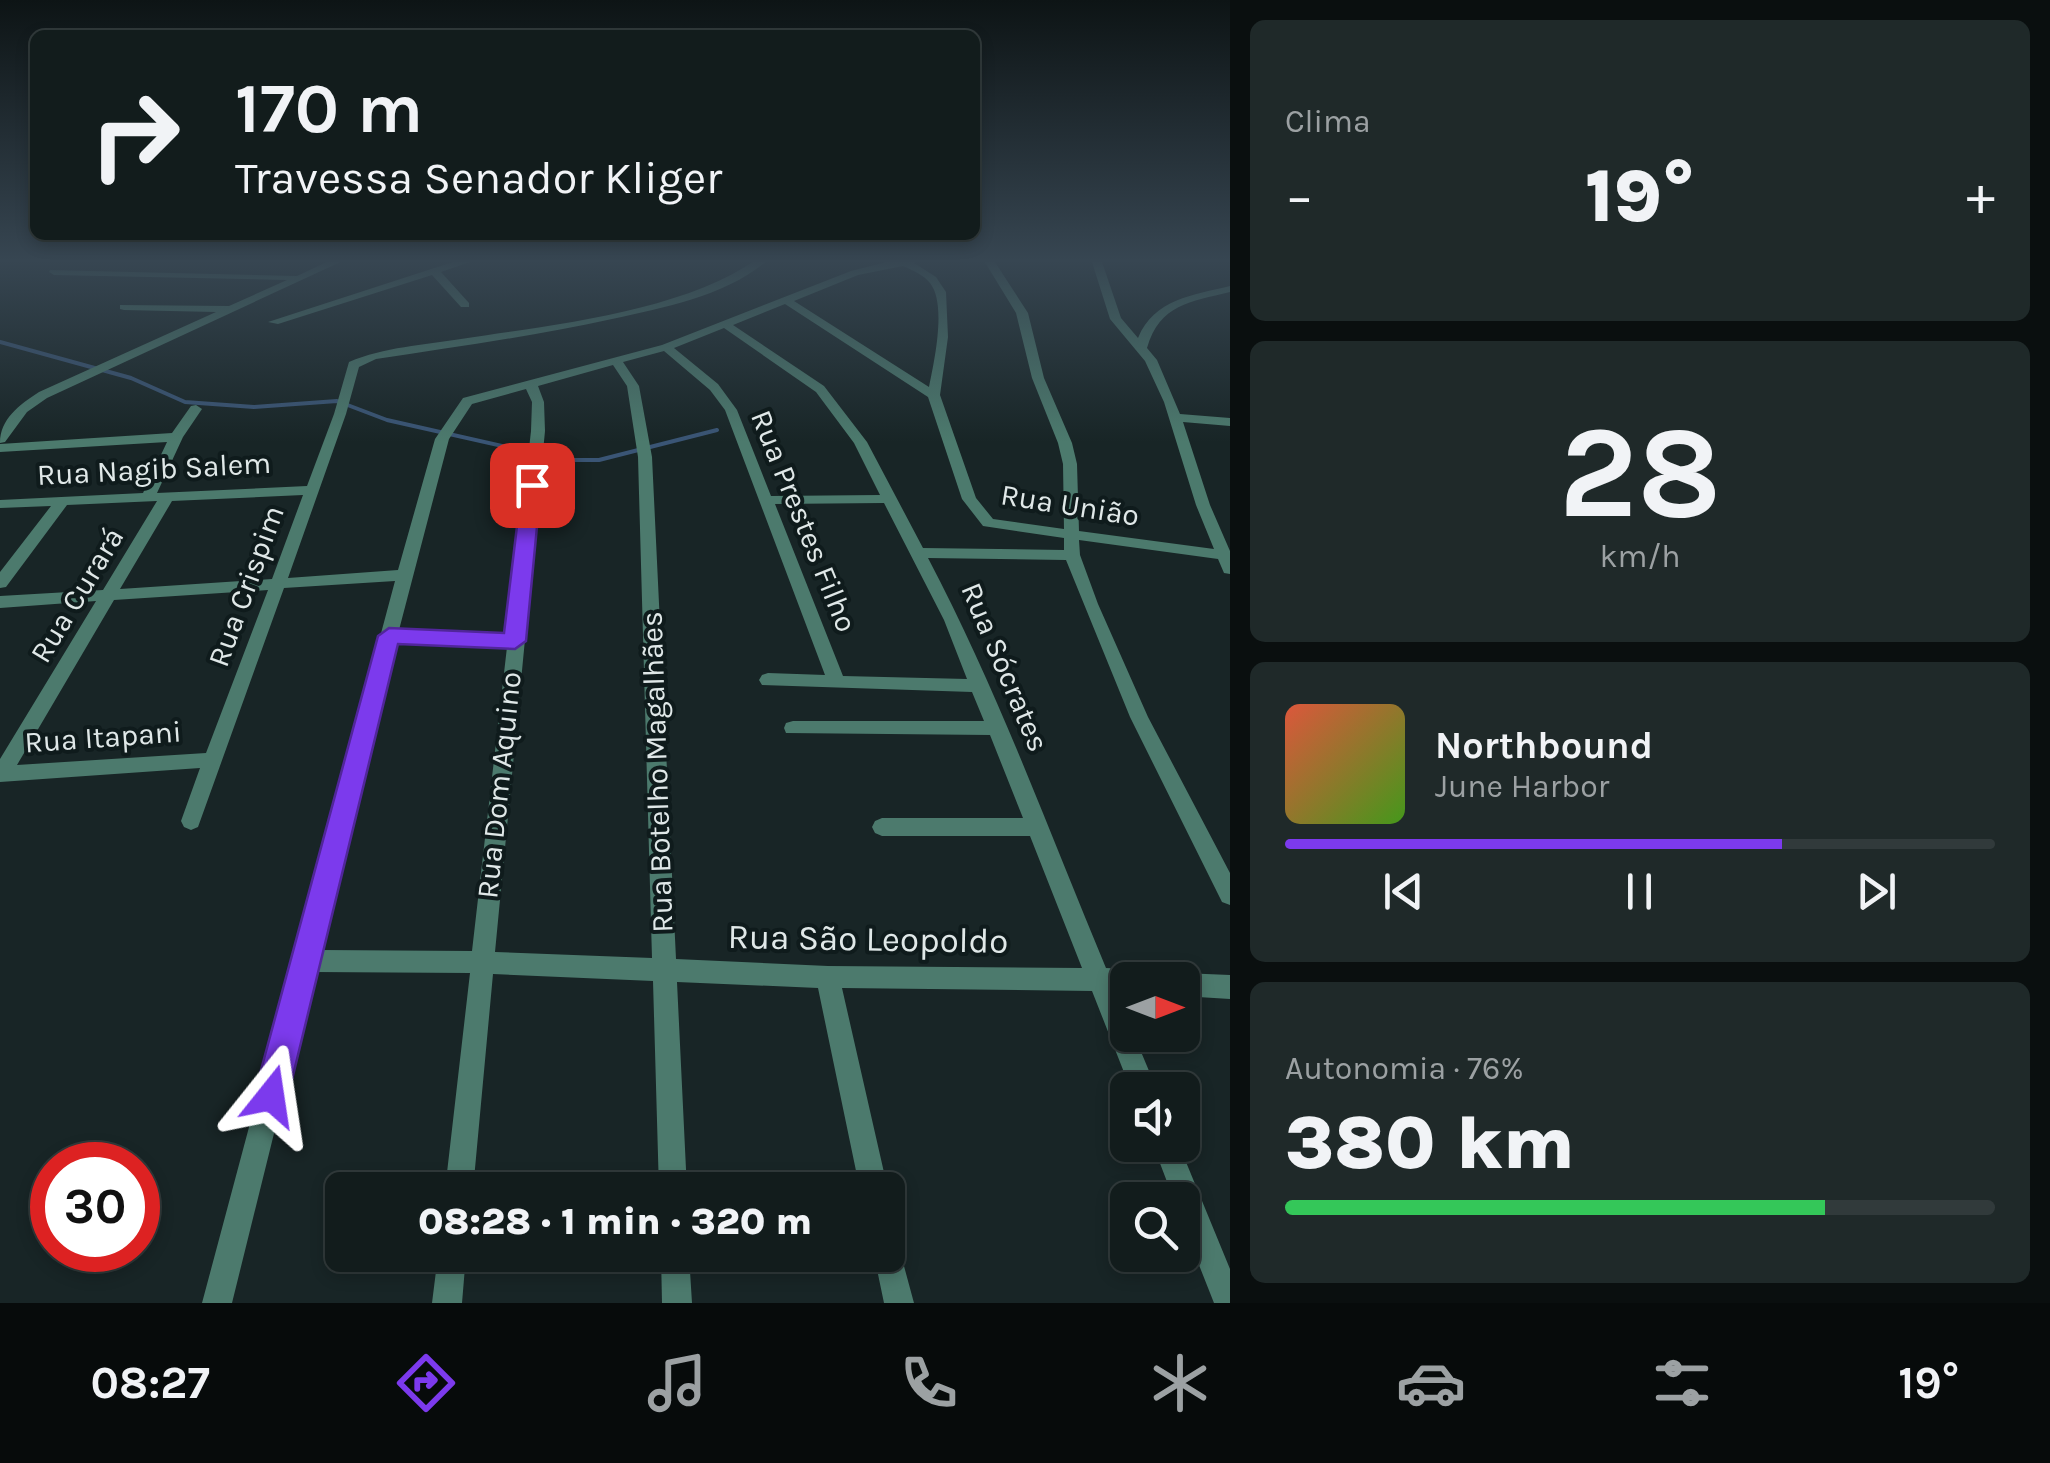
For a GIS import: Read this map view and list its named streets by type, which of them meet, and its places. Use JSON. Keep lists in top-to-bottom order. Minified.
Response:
{"streets":{"street":["Rua Nagib Salem","Rua União","Rua Prestes Filho","Rua Crispim","Rua Curará","Rua Sócrates","Rua Itapani","Rua Botelho Magalhães","Rua Dom Aquino","Rua São Leopoldo"]},"crossings":[["Rua Nagib Salem","Rua Crispim"],["Rua Nagib Salem","Rua Curará"],["Rua Crispim","Rua Itapani"],["Rua Curará","Rua Itapani"],["Rua Sócrates","Rua São Leopoldo"],["Rua Botelho Magalhães","Rua São Leopoldo"],["Rua Dom Aquino","Rua São Leopoldo"]],"north":"right","page":{"tile":["Clima",["28","km/h"],["Autonomia · 76%","380 km"]],"turn":["170 m","Travessa Senador Kliger"],"heat":["−","19°","+"],"song":["Northbound","June Harbor"],"limit":"30","trip":"08:28 · 1 min · 320 m","tabs":["08:27","19°"]}}
